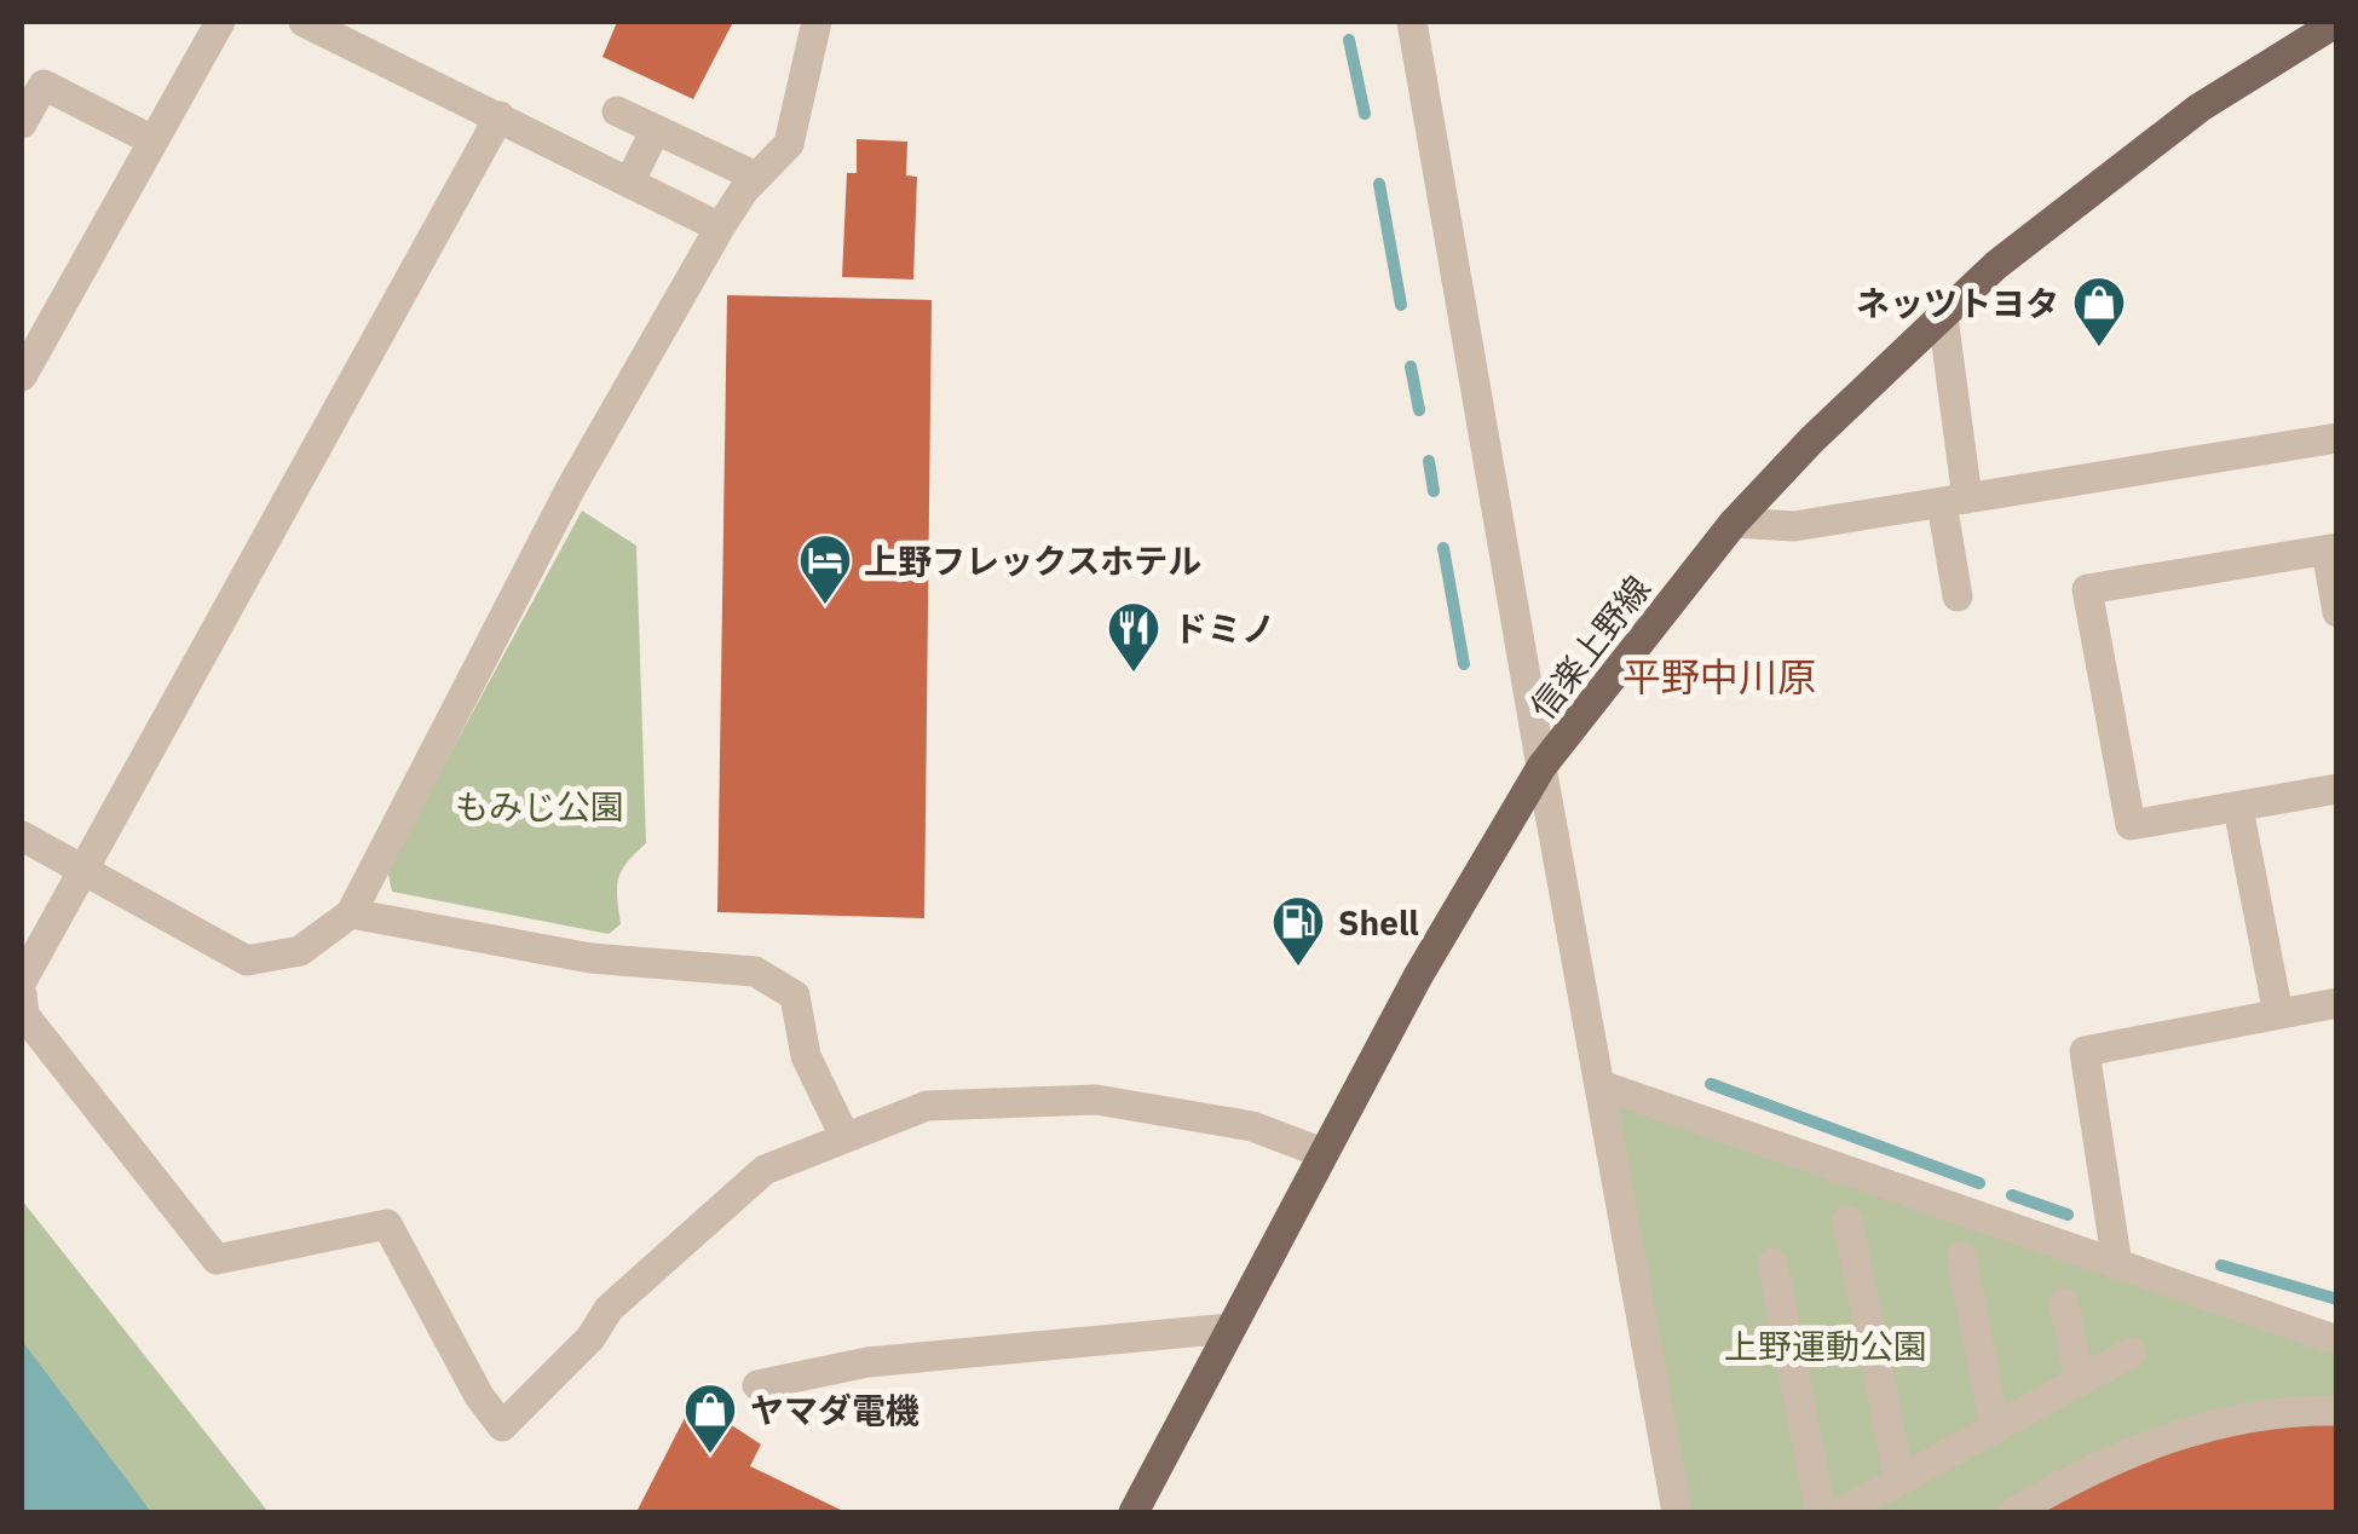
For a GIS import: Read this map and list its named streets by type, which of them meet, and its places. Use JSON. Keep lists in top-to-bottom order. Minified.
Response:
{"streets":{"main road":["信楽上野線"]},"districts":["平野中川原"],"parks":["もみじ公園","上野運動公園"],"places":{"shop":["ネッツトヨタ","ヤマダ電機"],"hotel":["上野フレックスホテル"],"restaurant":["ドミノ"],"fuel station":["Shell"]}}
